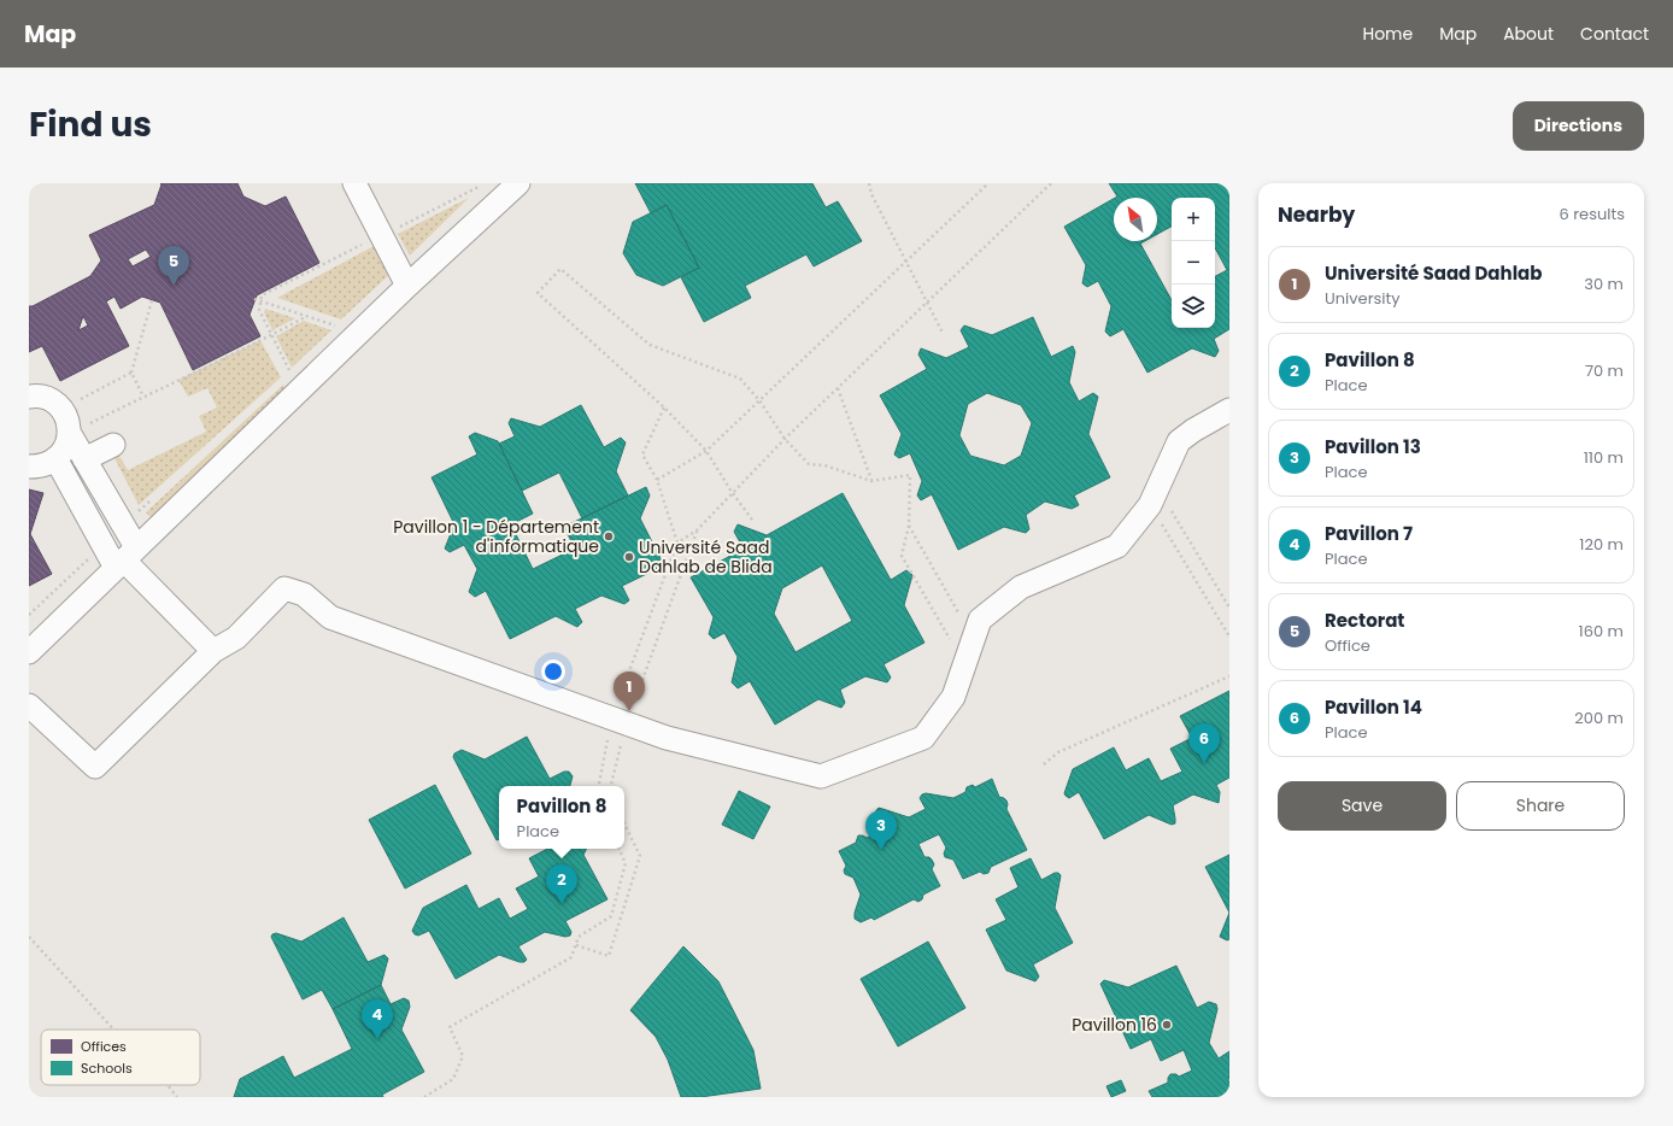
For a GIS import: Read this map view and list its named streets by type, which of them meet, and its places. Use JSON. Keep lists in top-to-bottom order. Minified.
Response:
{"places":["Pavillon 1 - Département d'informatique","Université Saad Dahlab de Blida","Pavillon 16"],"legend":["Offices","Schools"],"north":"top left","page":{"header":"Map","nav":["Home","Map","About","Contact"],"title":"Find us","buttons":["Directions",["Save","Share"]],"heading":["Nearby","6 results"],"map_buttons":["+","−"],"pins":["5","1","6","3","2","4"],"list":[{"mark":"1","name":"Université Saad Dahlab","note":"University","value":"30 m"},{"mark":"2","name":"Pavillon 8","note":"Place","value":"70 m"},{"mark":"3","name":"Pavillon 13","note":"Place","value":"110 m"},{"mark":"4","name":"Pavillon 7","note":"Place","value":"120 m"},{"mark":"5","name":"Rectorat","note":"Office","value":"160 m"},{"mark":"6","name":"Pavillon 14","note":"Place","value":"200 m"}],"popup":["Pavillon 8","Place"]}}
